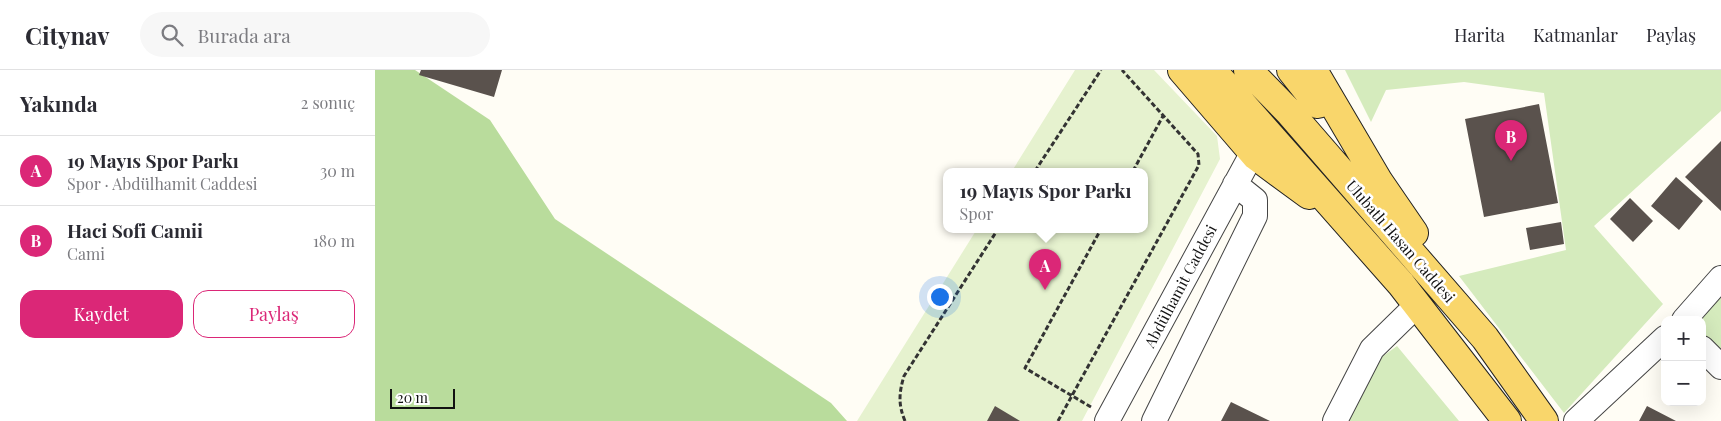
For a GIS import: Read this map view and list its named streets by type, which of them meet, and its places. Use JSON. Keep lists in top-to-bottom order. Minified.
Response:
{"streets":{"main road":["Ulubatlı Hasan Caddesi"],"street":["Abdülhamit Caddesi"]},"scale_bar":"20 m","page":{"header":"Citynav","search":"Burada ara","nav":["Harita","Katmanlar","Paylaş"],"heading":["Yakında","2 sonuç"],"pins":["B","A"],"list":[{"mark":"A","name":"19 Mayıs Spor Parkı","note":"Spor · Abdülhamit Caddesi","value":"30 m"},{"mark":"B","name":"Haci Sofi Camii","note":"Cami","value":"180 m"}],"popup":["19 Mayıs Spor Parkı","Spor"],"buttons":["Kaydet","Paylaş"],"map_buttons":["+","−"],"scale":"20 m"}}
